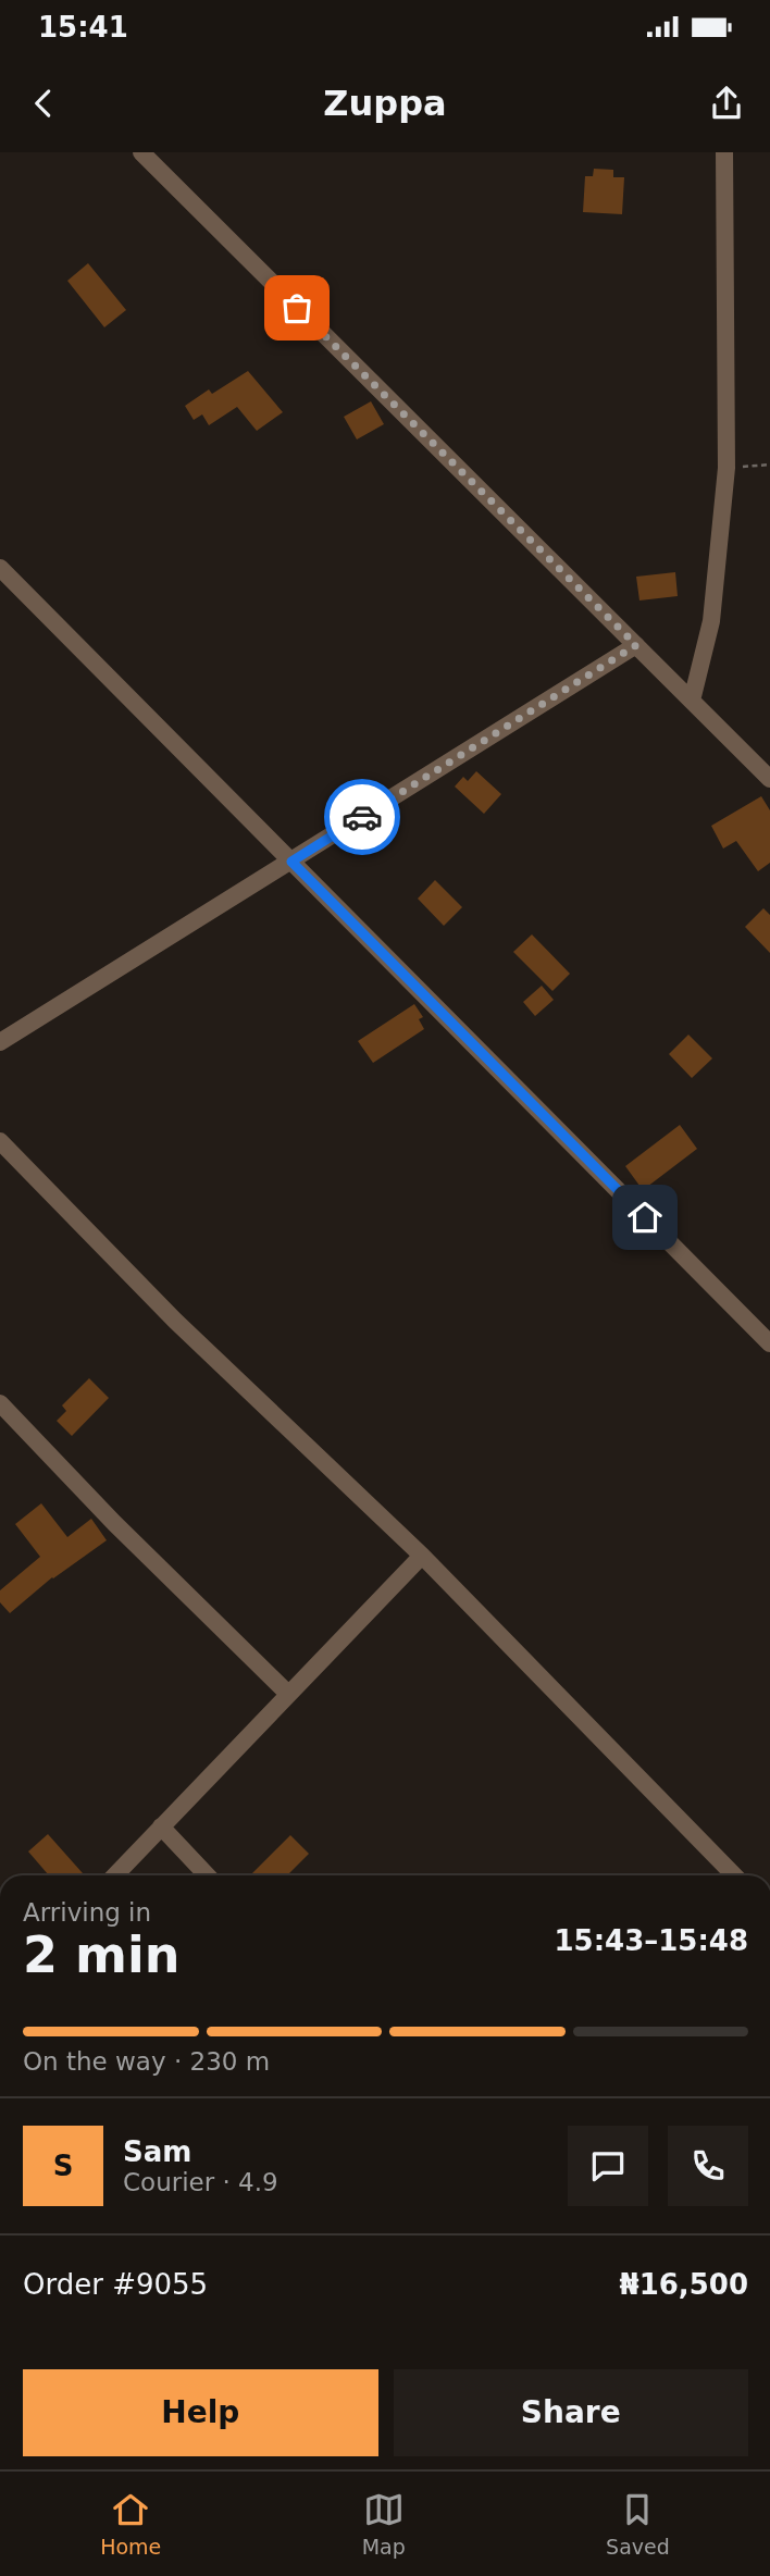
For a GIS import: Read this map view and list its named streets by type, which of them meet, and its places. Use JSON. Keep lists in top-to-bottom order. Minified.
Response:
{"page":{"status":"15:41","header":"Zuppa","heading":["2 min","Arriving in","15:43–15:48"],"panel":["Sam","Courier · 4.9","Order #9055","₦16,500"],"bar":"On the way · 230 m","round":"S","buttons":["Help","Share"],"tabs":["Home","Map","Saved"]}}
